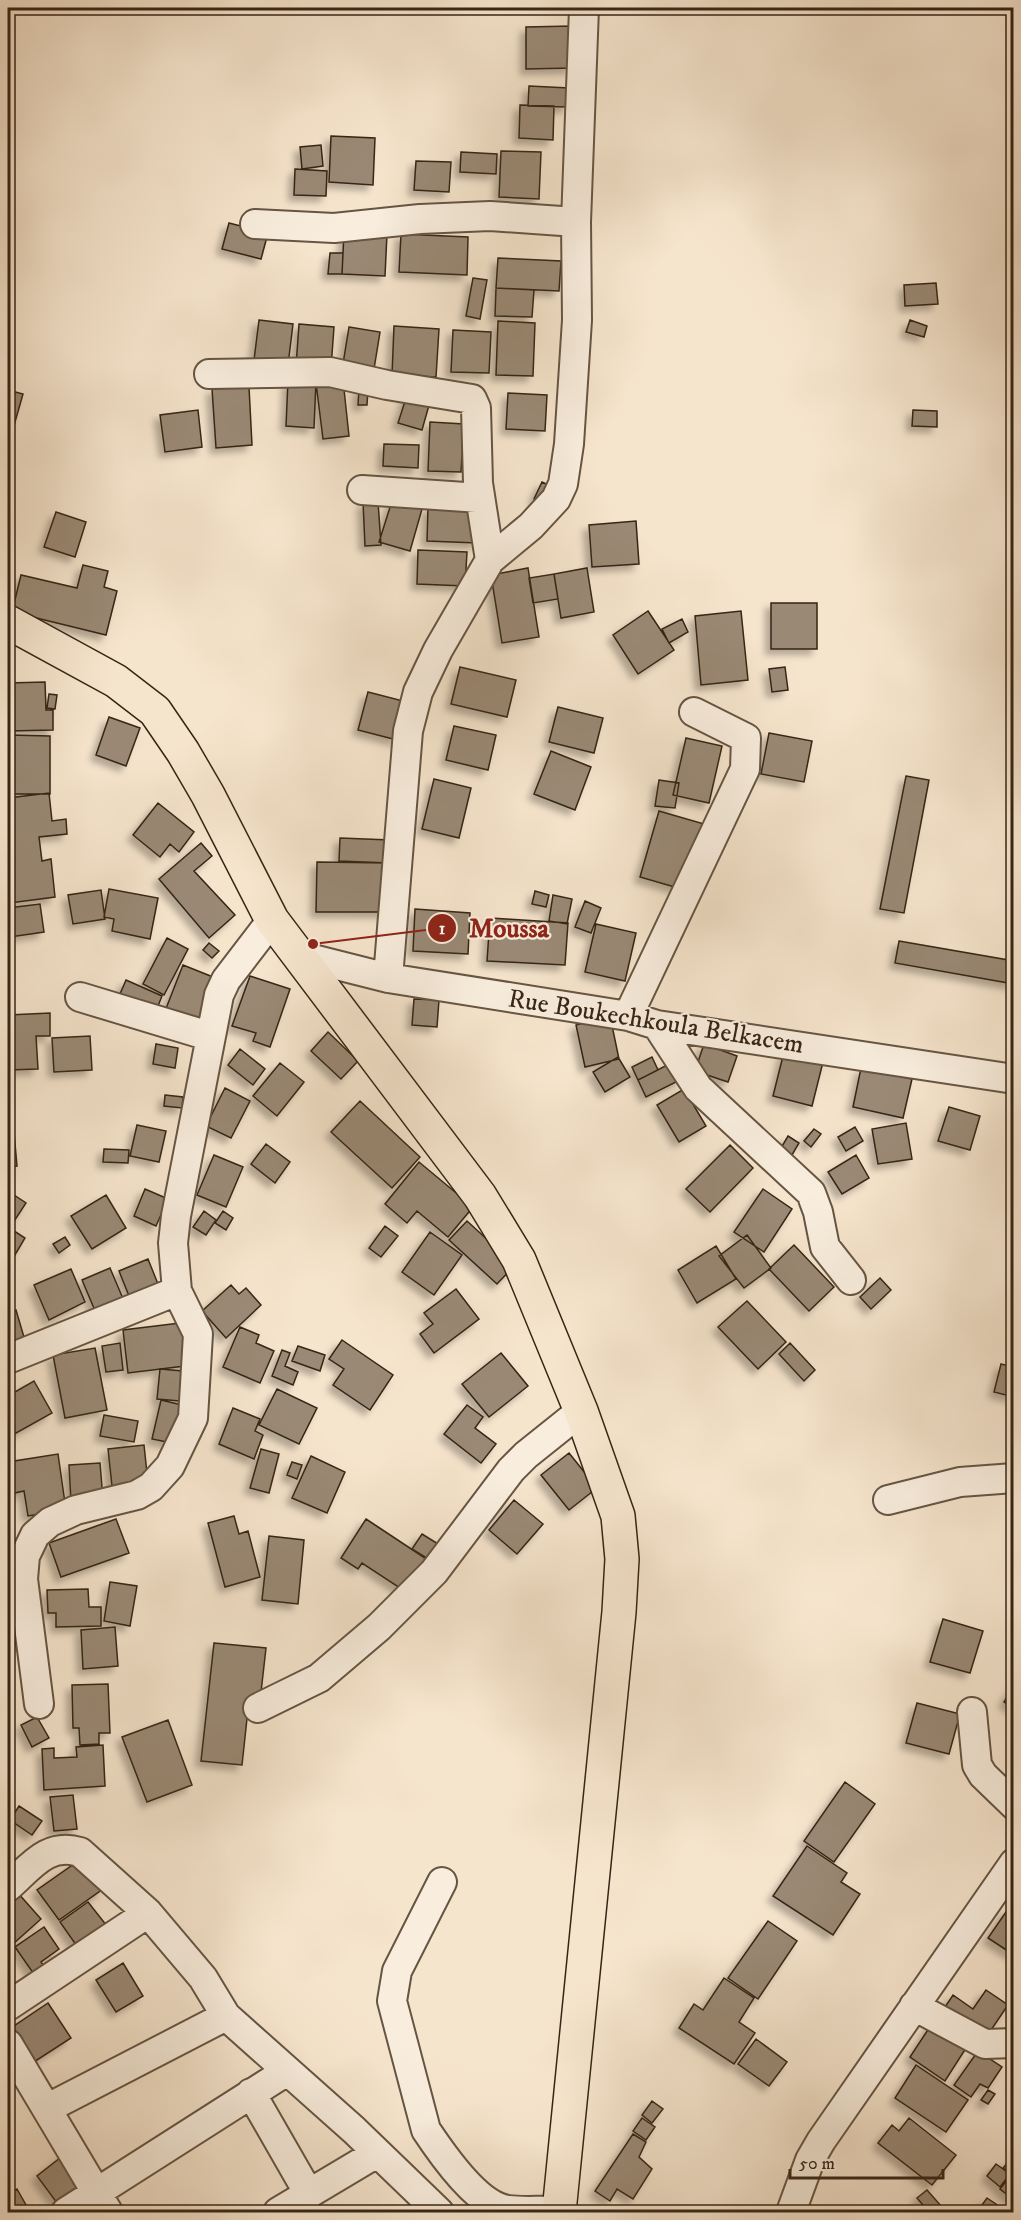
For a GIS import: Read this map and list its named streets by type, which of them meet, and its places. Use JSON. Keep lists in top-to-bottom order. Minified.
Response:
{"streets":{"street":["Rue Boukechkoula Belkacem"]},"places":["Moussa"],"scale_bar":"50 m"}
